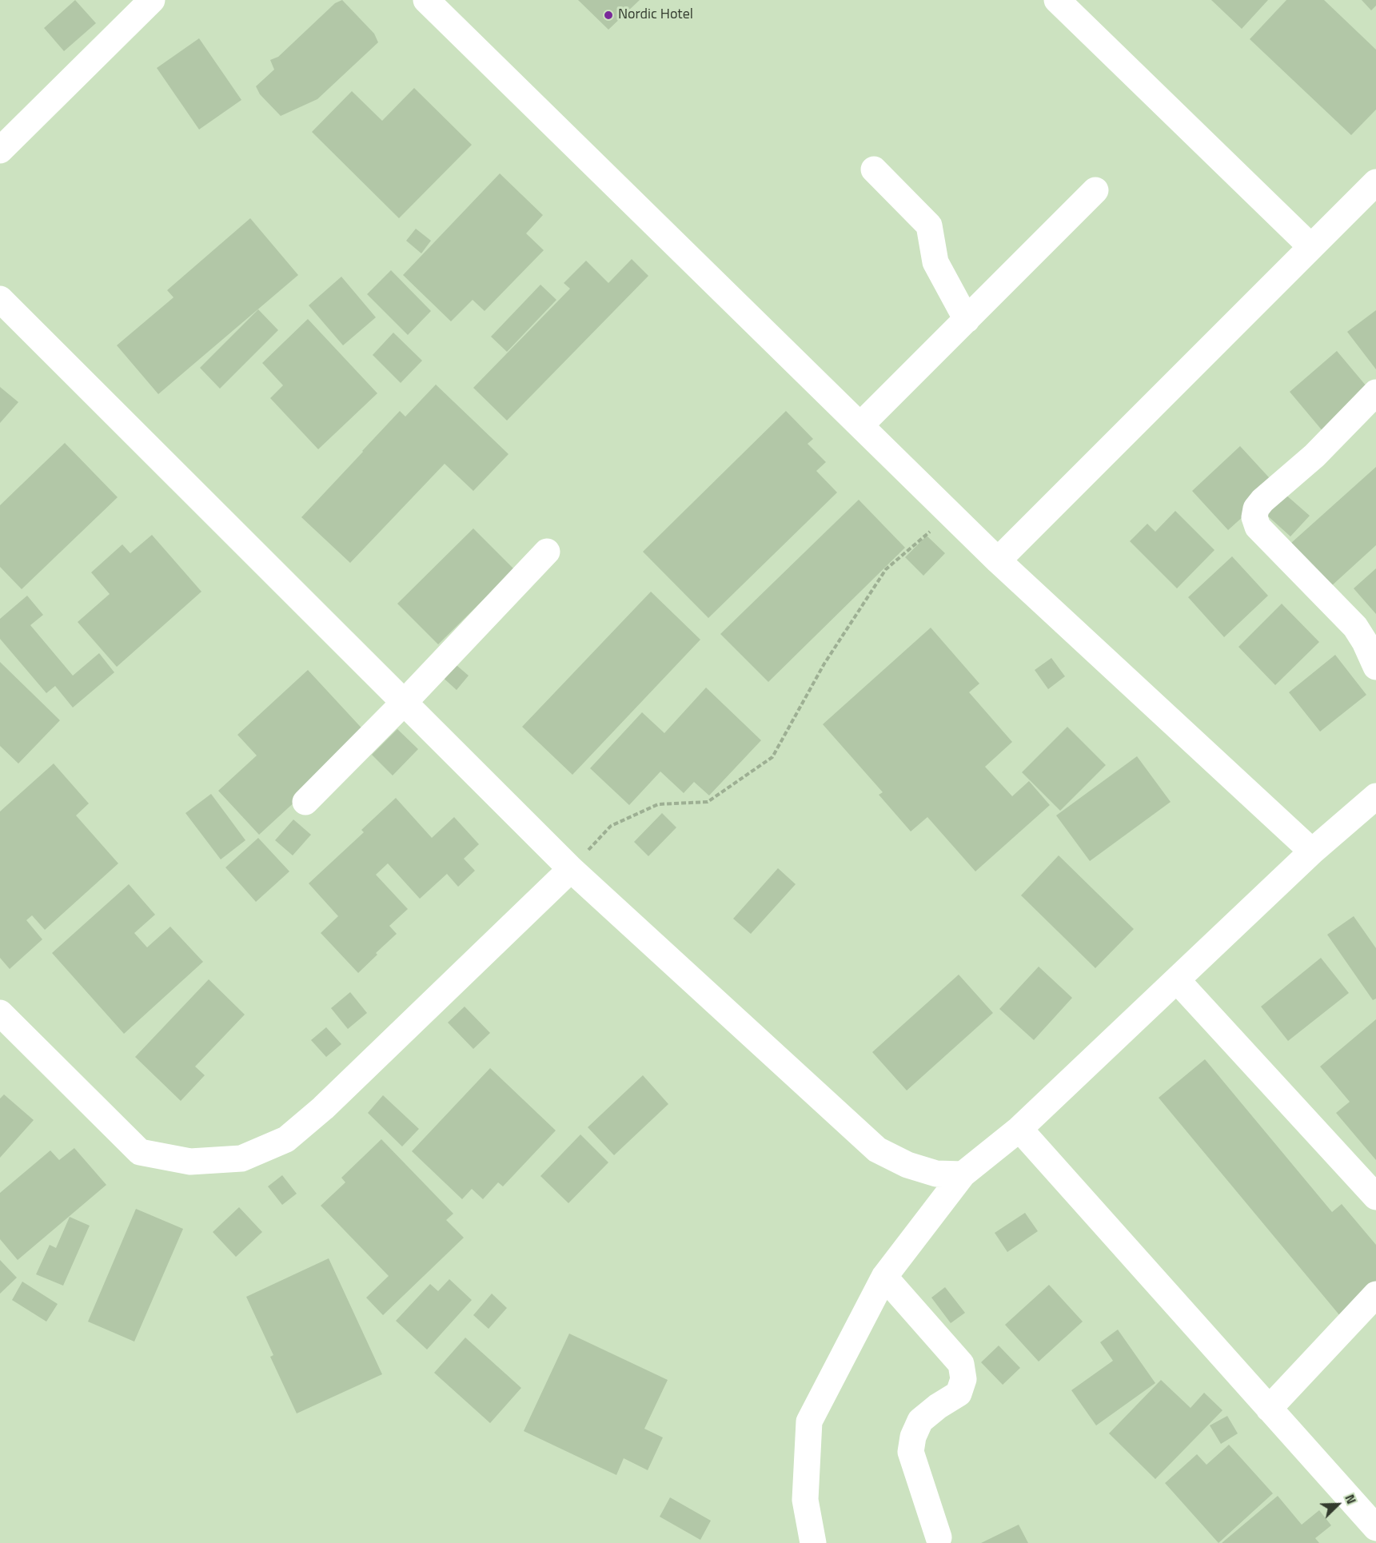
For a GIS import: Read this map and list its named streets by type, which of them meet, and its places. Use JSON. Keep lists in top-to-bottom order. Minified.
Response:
{"places":["Nordic Hotel"],"north":"top right"}
